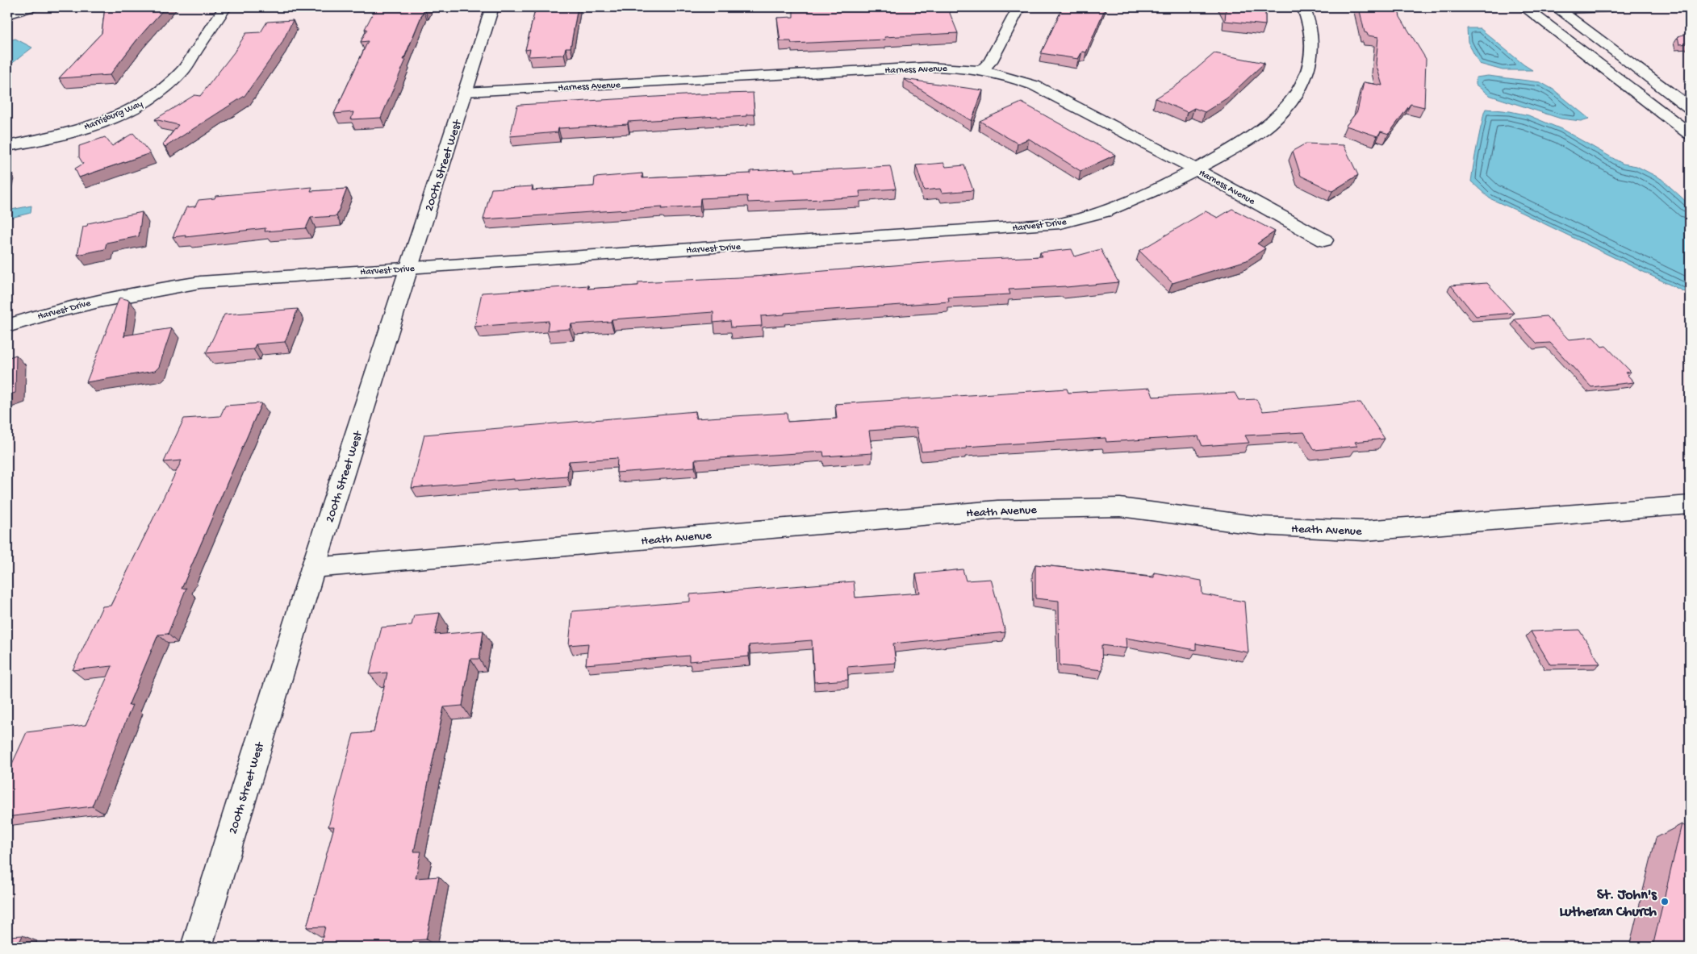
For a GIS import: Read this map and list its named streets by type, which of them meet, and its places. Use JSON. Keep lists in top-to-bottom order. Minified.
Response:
{"streets":{"street":["Harness Avenue","Harrisburg Way","200th Street West","Harvest Drive","Heath Avenue"]},"crossings":[["Harness Avenue","200th Street West"],["Harness Avenue","Harvest Drive"],["200th Street West","Harvest Drive"],["200th Street West","Heath Avenue"]],"places":["St. John's Lutheran Church"]}
